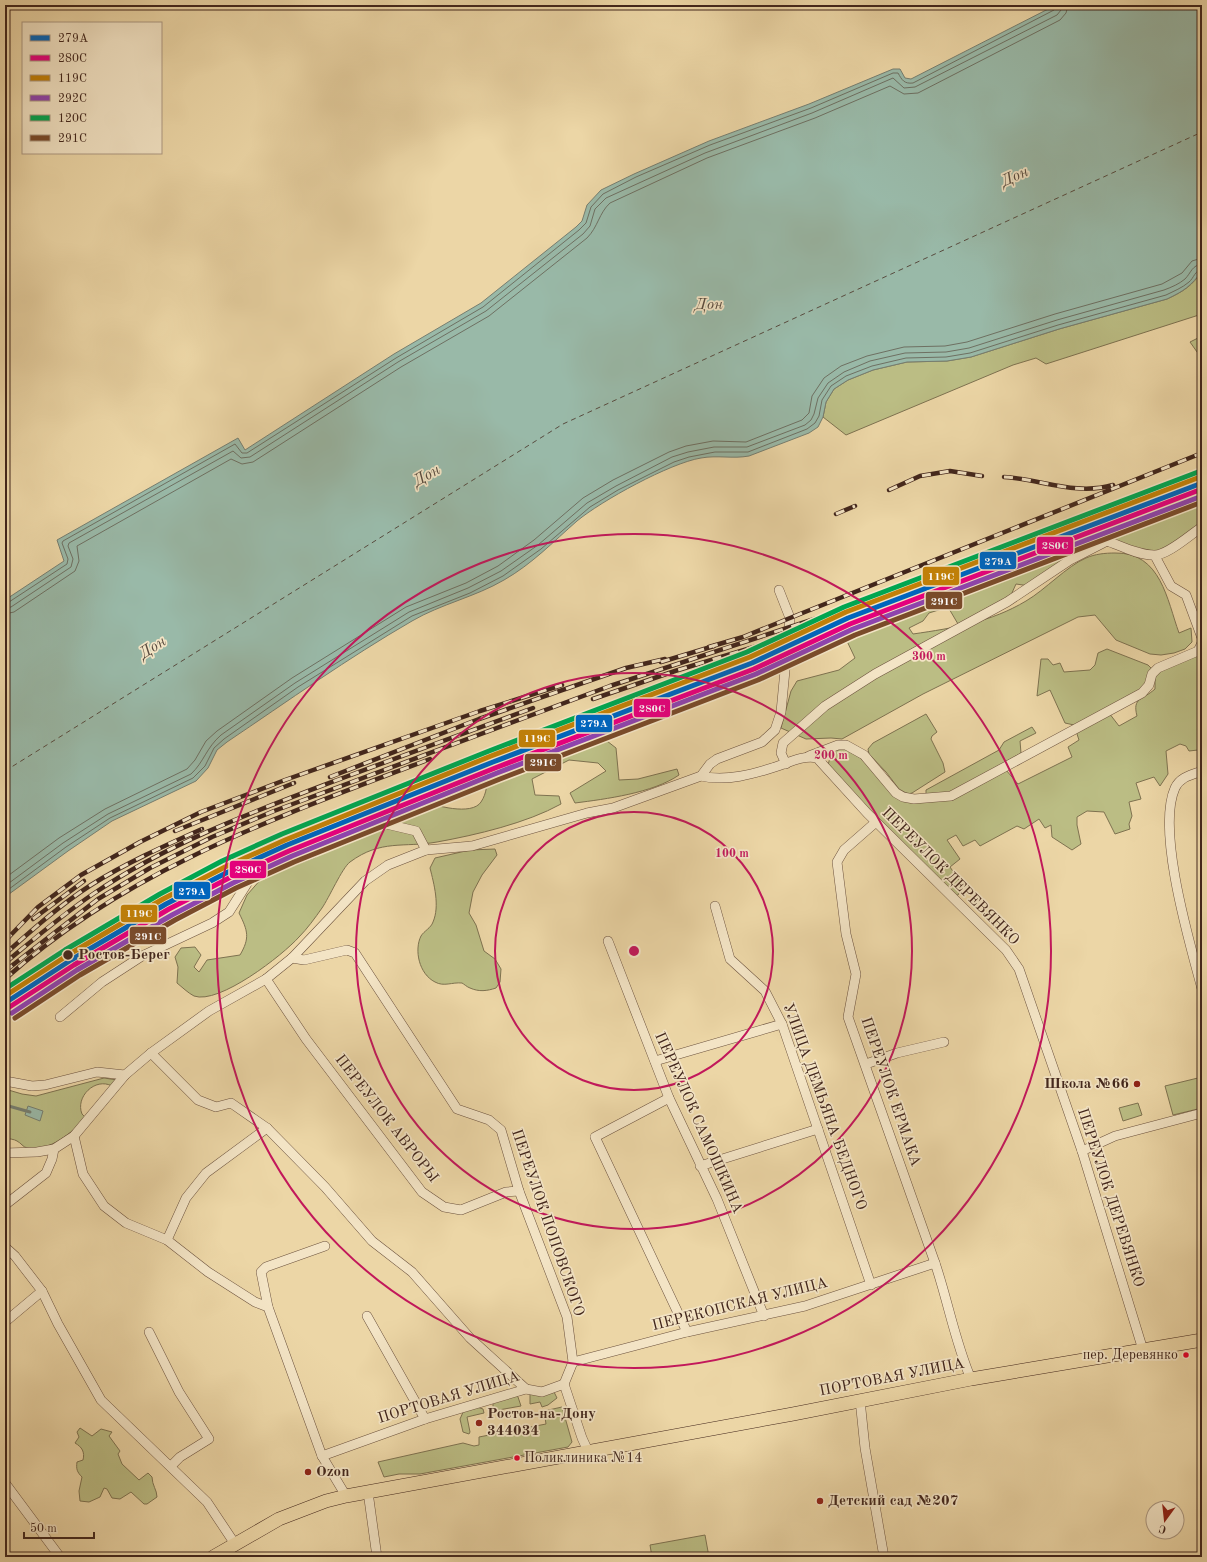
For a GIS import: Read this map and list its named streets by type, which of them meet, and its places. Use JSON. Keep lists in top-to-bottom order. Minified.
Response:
{"streets":{"main road":["ПОРТОВАЯ УЛИЦА"],"street":["ПЕРЕУЛОК ДЕРЕВЯНКО","ПЕРЕУЛОК ЕРМАКА","УЛИЦА ДЕМЬЯНА БЕДНОГО","ПЕРЕУЛОК АВРОРЫ","ПЕРЕУЛОК САМОШКИНА","ПЕРЕУЛОК ПОПОВСКОГО","ПЕРЕКОПСКАЯ УЛИЦА"]},"crossings":[["ПЕРЕУЛОК ДЕРЕВЯНКО","ПЕРЕУЛОК ЕРМАКА"],["ПЕРЕУЛОК ДЕРЕВЯНКО","ПОРТОВАЯ УЛИЦА"],["ПЕРЕУЛОК ЕРМАКА","ПЕРЕКОПСКАЯ УЛИЦА"],["ПЕРЕУЛОК ЕРМАКА","ПОРТОВАЯ УЛИЦА"],["УЛИЦА ДЕМЬЯНА БЕДНОГО","ПЕРЕКОПСКАЯ УЛИЦА"],["ПЕРЕУЛОК АВРОРЫ","ПЕРЕУЛОК ПОПОВСКОГО"],["ПЕРЕУЛОК САМОШКИНА","ПЕРЕКОПСКАЯ УЛИЦА"],["ПЕРЕУЛОК ПОПОВСКОГО","ПЕРЕКОПСКАЯ УЛИЦА"]],"water":["Дон"],"places":["Ростов-Берег","Школа №66","пер. Деревянко","Ростов-на-Дону 344034","Поликлиника №14","Ozon","Детский сад №207"],"lines":["transit line 120С","transit line 119С","transit line 279А","transit line 280С","transit line 292С","transit line 291С"],"legend":["279А","280С","119С","292С","120С","291С"],"scale_bar":"50 m","north":"bottom","rings":["300 m","200 m","100 m"]}
